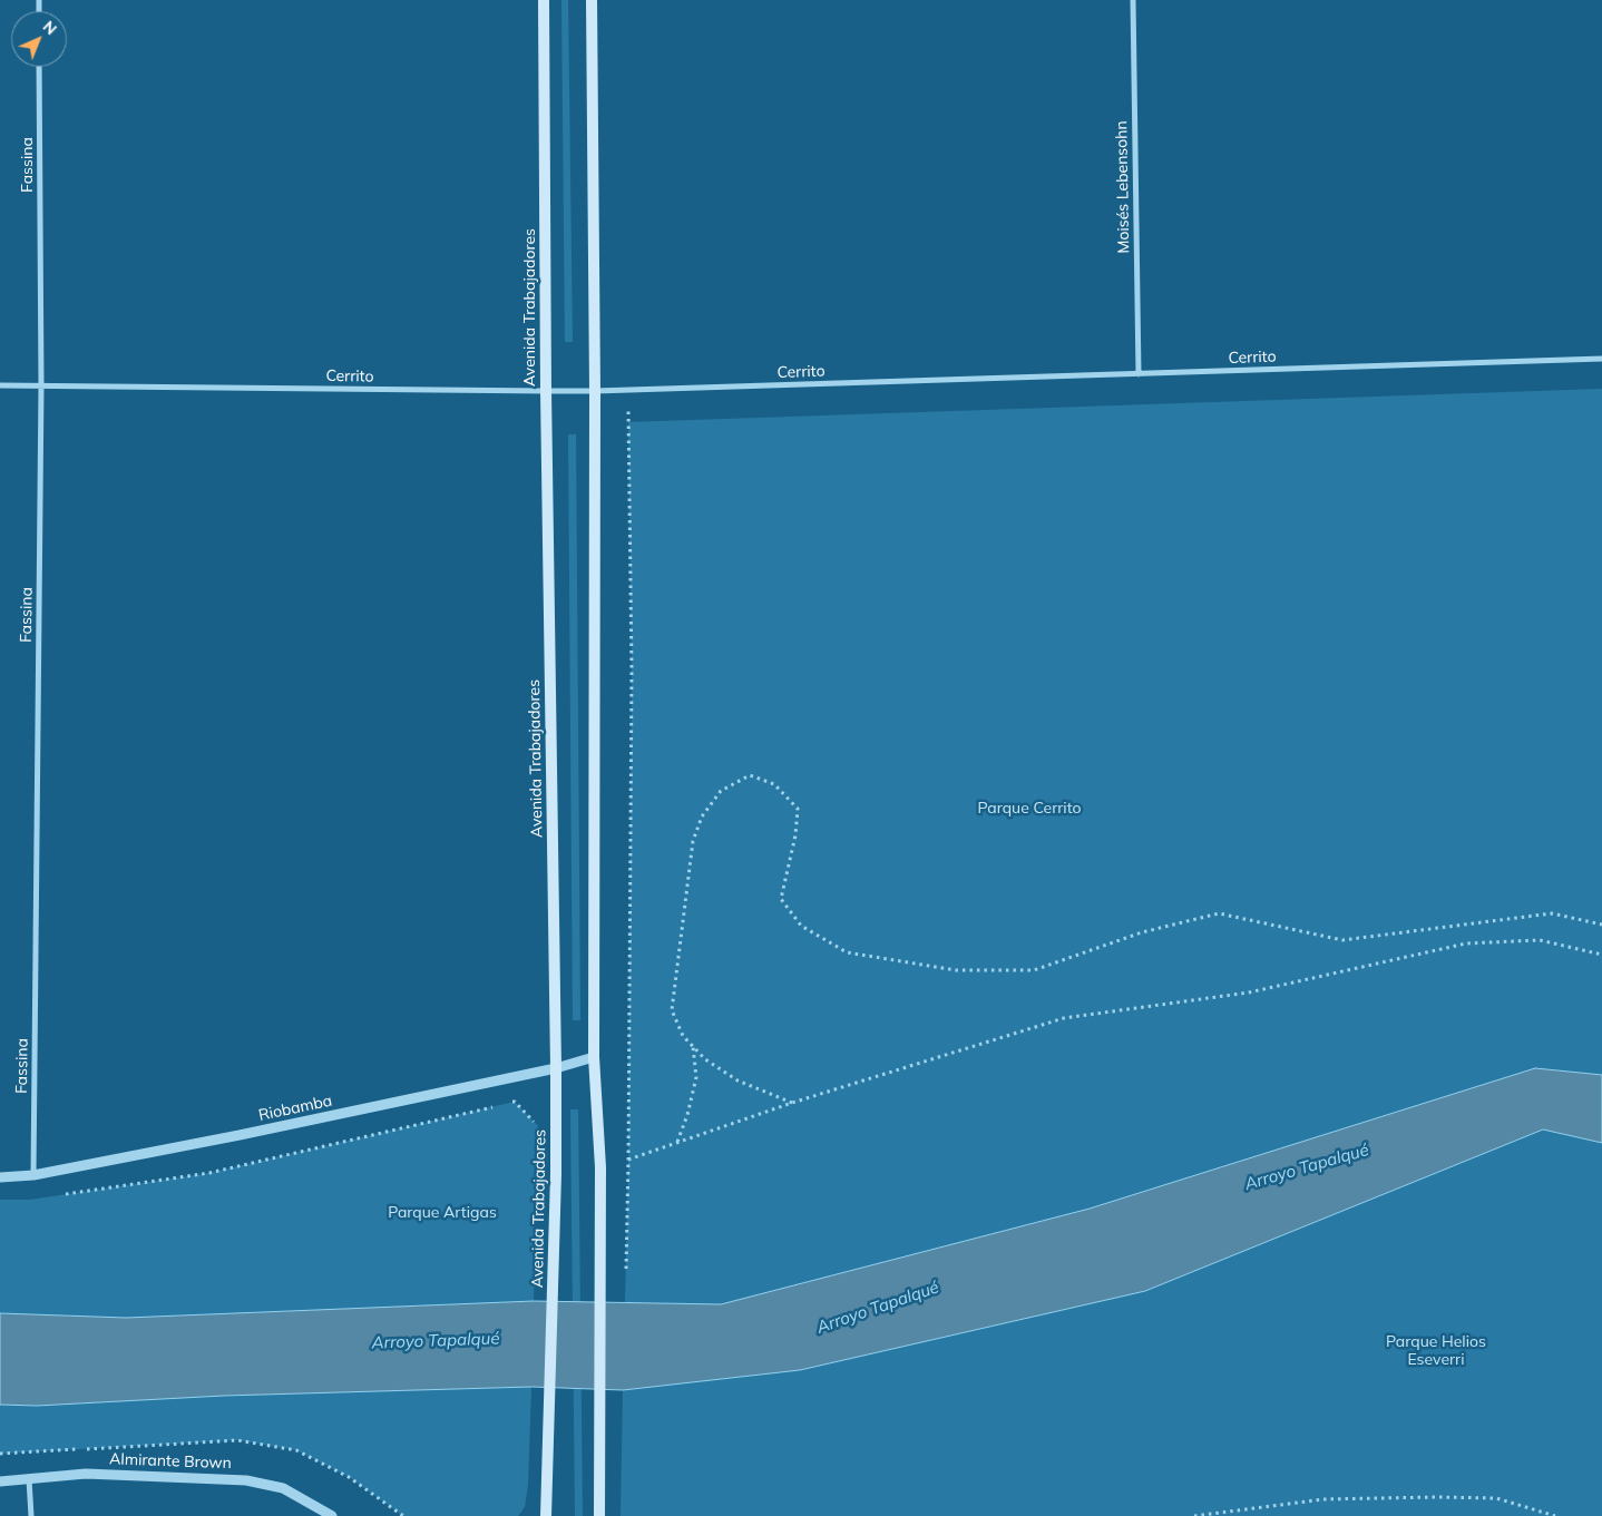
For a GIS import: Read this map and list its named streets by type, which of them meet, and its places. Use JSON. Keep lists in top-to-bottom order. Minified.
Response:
{"streets":{"main road":["Avenida Trabajadores"],"street":["Fassina","Moisés Lebensohn","Cerrito","Riobamba","Almirante Brown"]},"crossings":[["Fassina","Cerrito"],["Fassina","Riobamba"],["Moisés Lebensohn","Cerrito"],["Avenida Trabajadores","Cerrito"],["Avenida Trabajadores","Riobamba"]],"water":["Arroyo Tapalqué"],"parks":["Parque Cerrito","Parque Artigas","Parque Helios Eseverri"],"north":"top right"}
